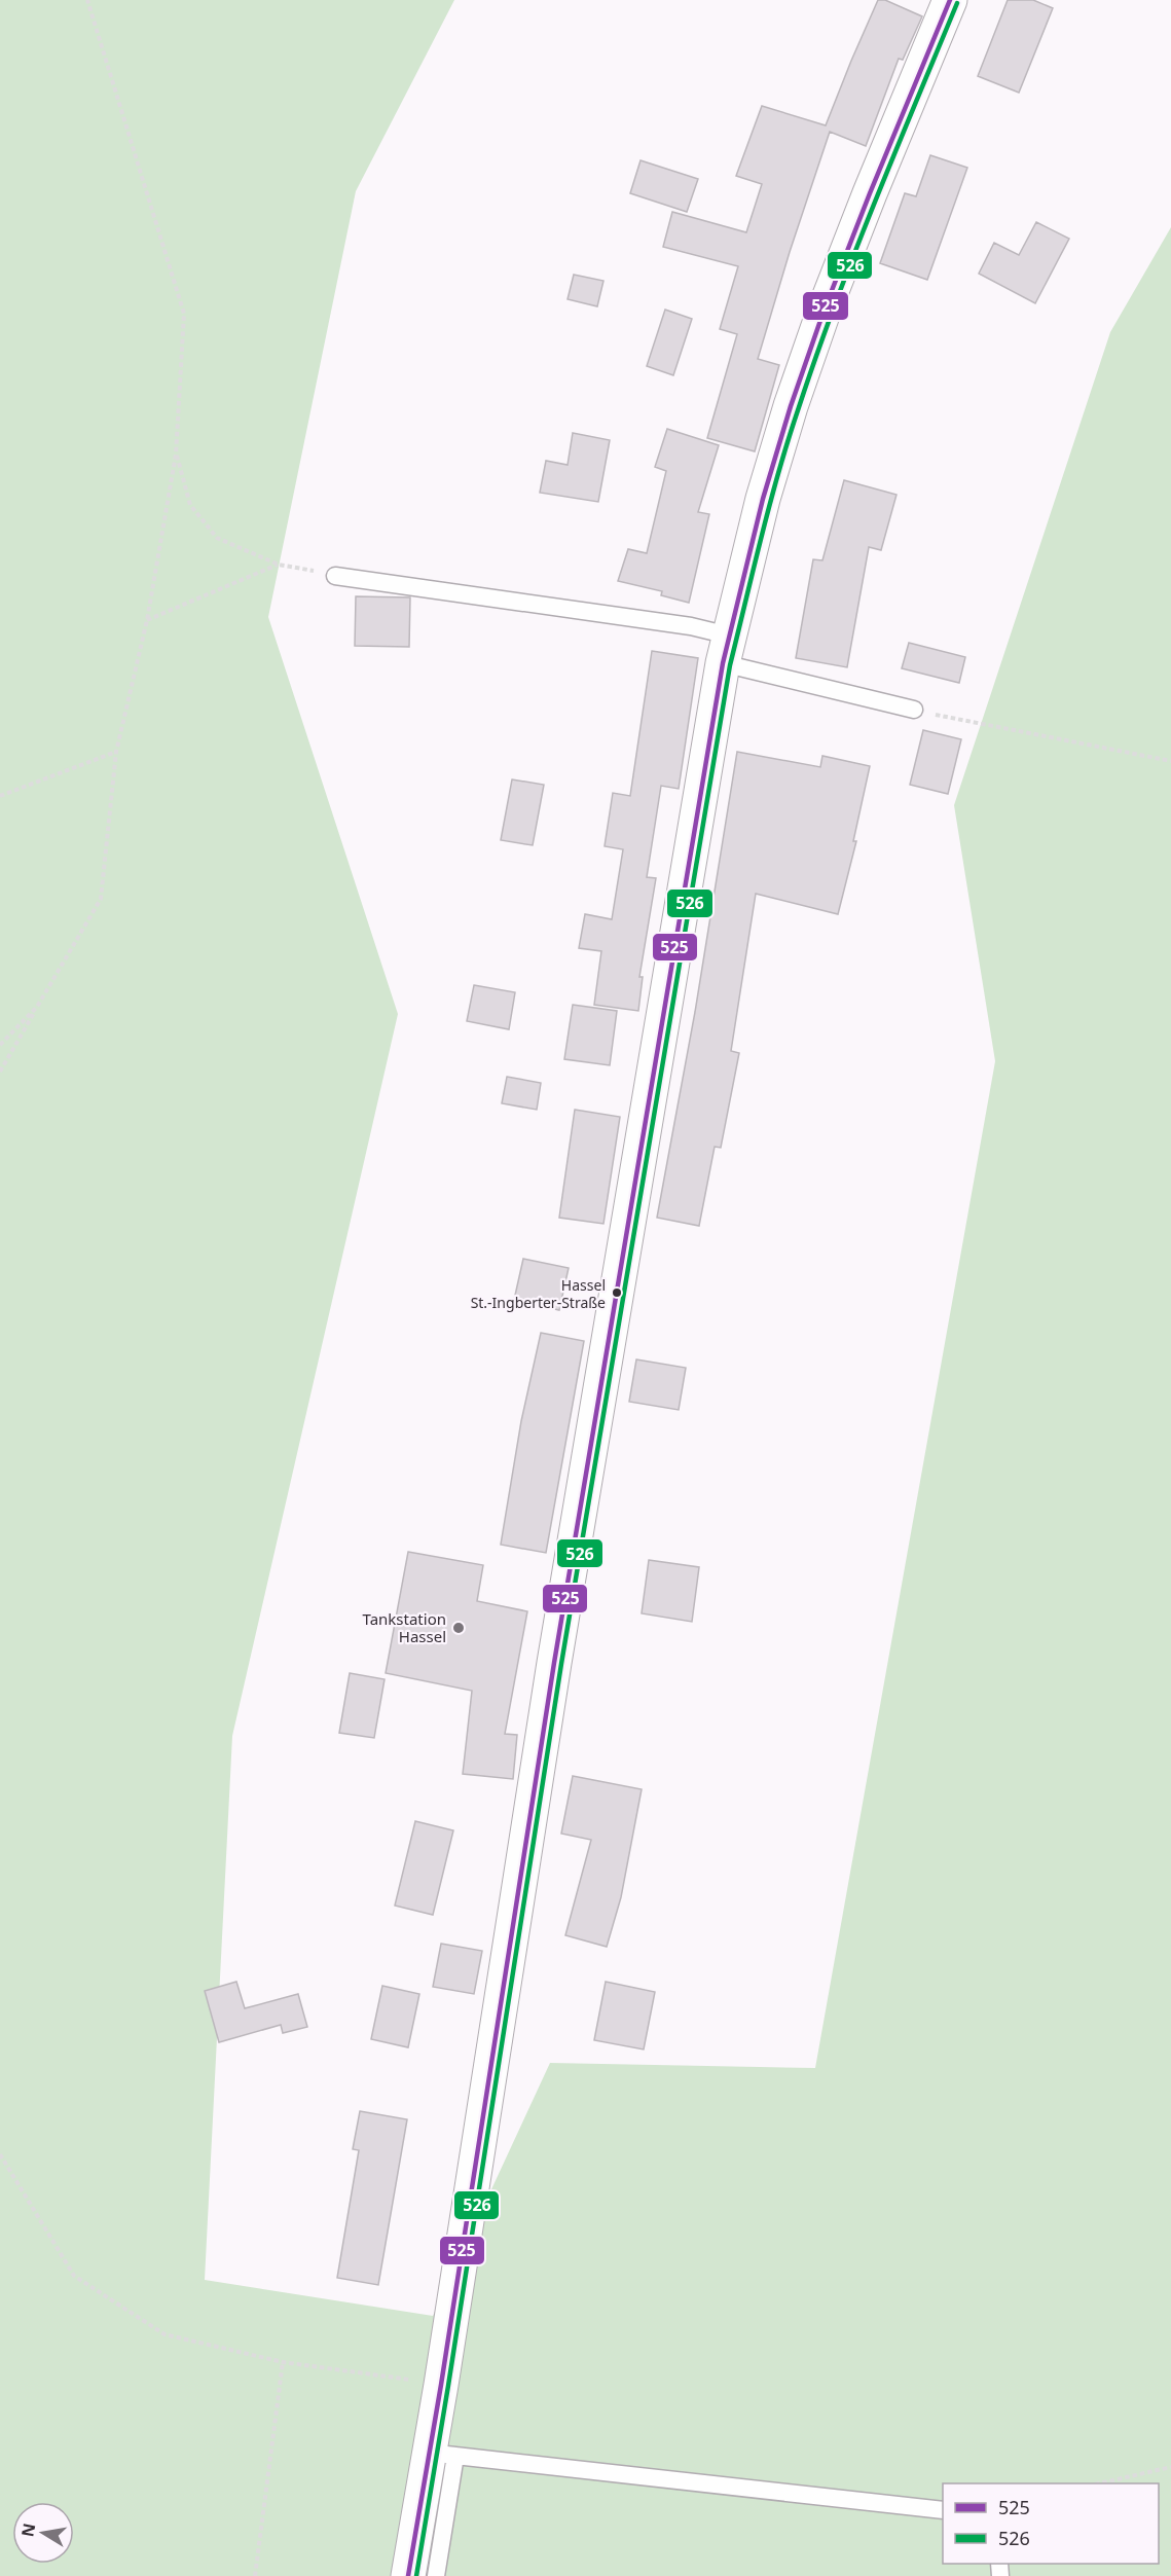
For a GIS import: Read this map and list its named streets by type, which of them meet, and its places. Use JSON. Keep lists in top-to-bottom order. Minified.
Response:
{"places":["Hassel St.-Ingberter-Straße","Tankstation Hassel"],"lines":["transit line 525","transit line 526"],"legend":["525","526"],"north":"left"}
